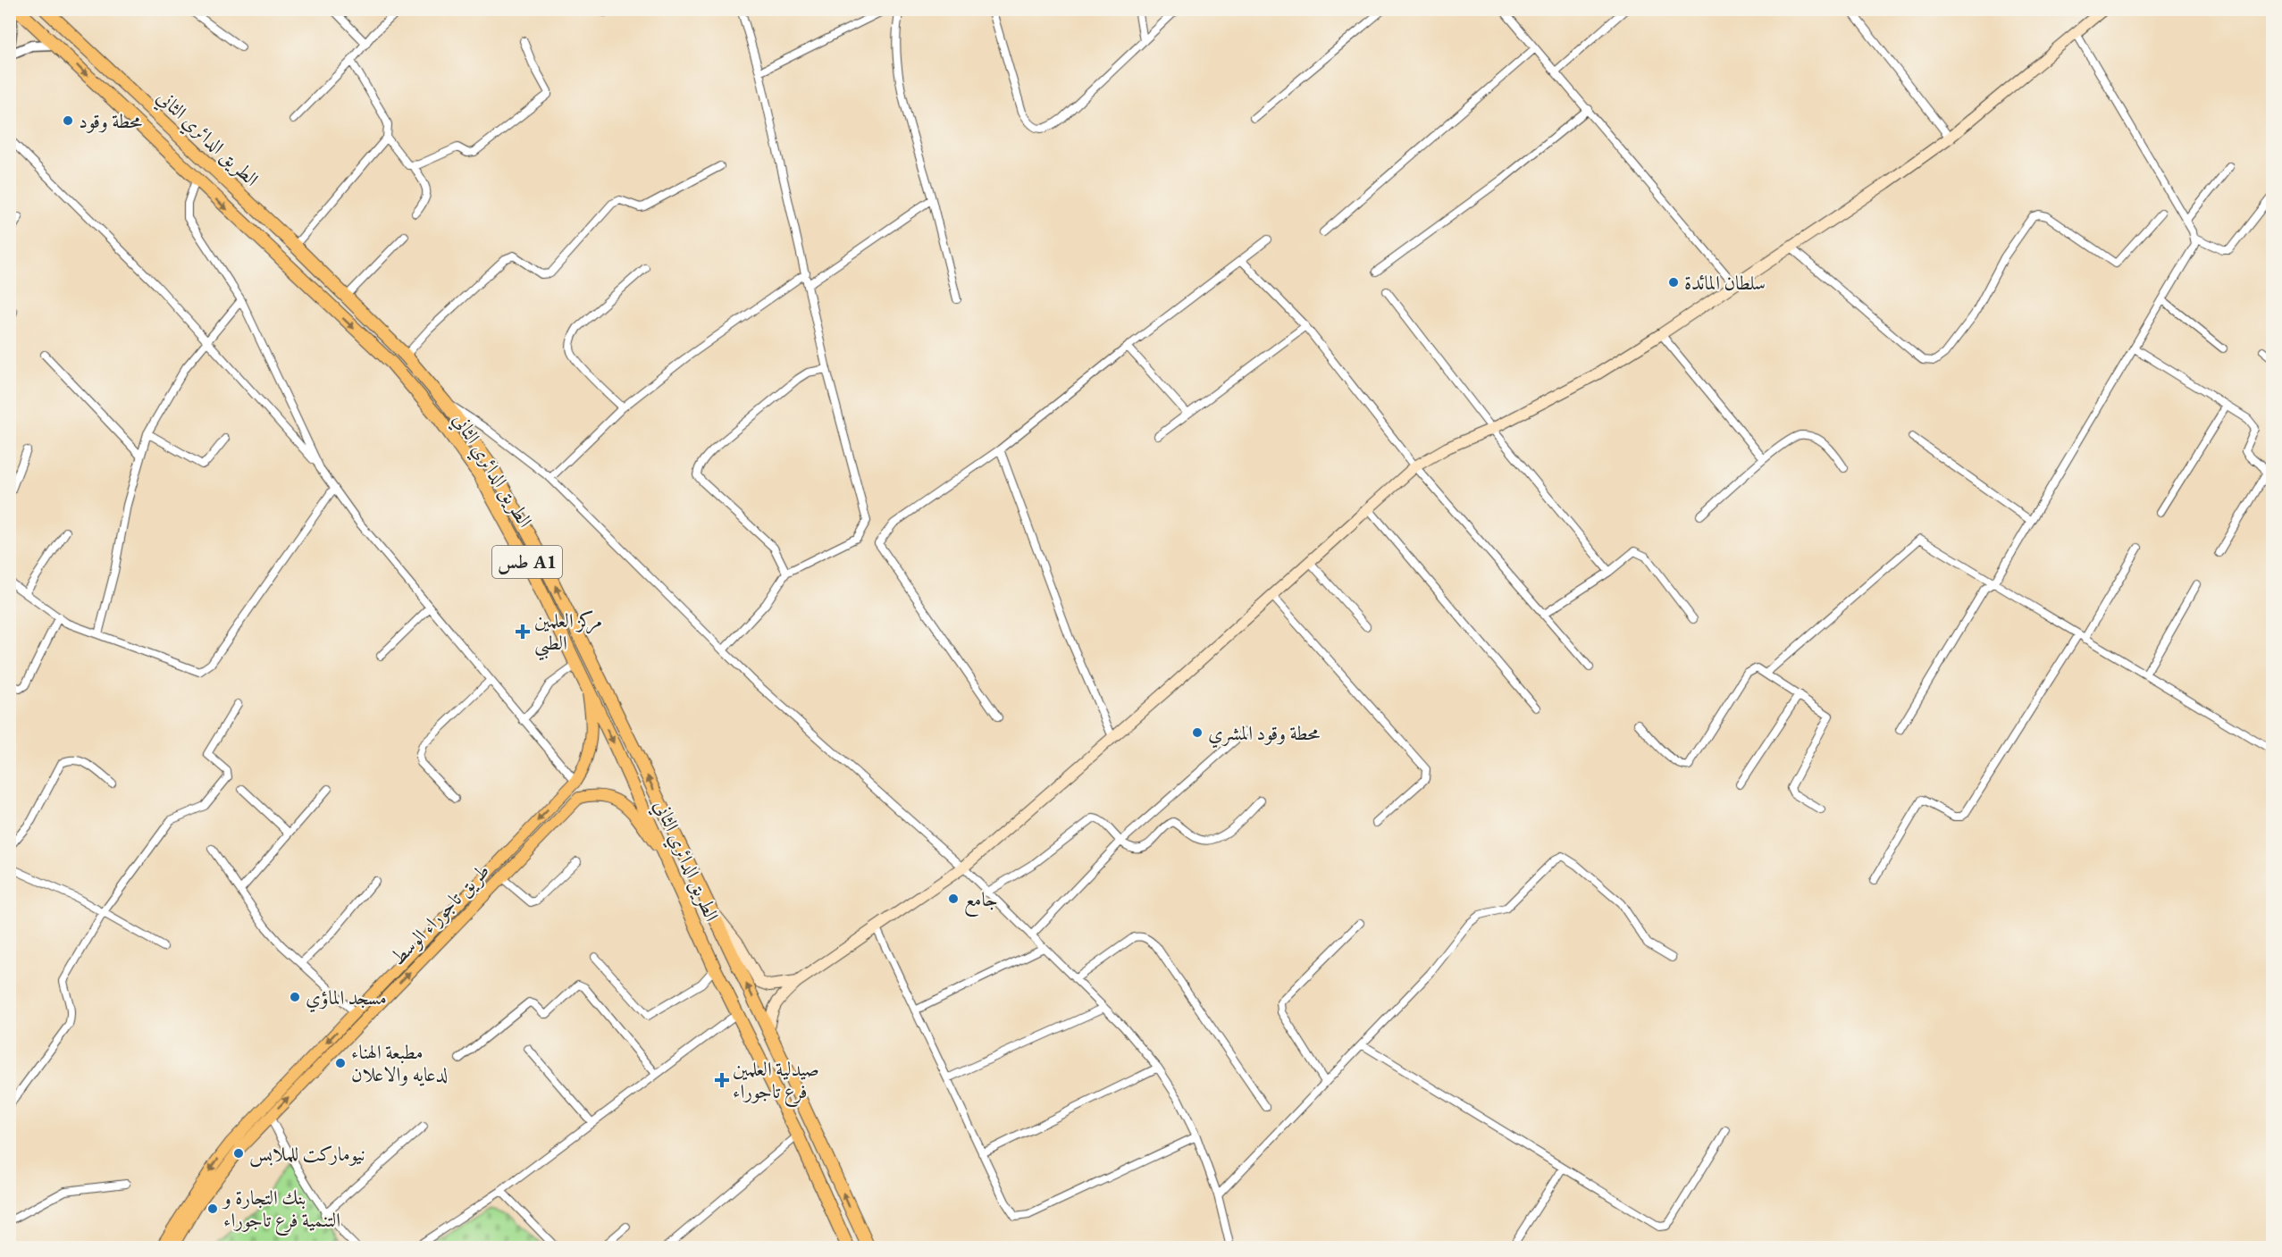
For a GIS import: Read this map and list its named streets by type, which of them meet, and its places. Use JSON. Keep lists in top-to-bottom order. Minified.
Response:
{"streets":{"highway":["الطريق الدائري الثاني","طس A1"],"main road":["طريق تاجوراء الوسط"]},"crossings":[["الطريق الدائري الثاني","طريق تاجوراء الوسط"]],"places":{"other":["محطة وقود","سلطان المائدة","محطة وقود المشري","جامع","مسجد الماؤي","مطبعة الهناء لدعايه والاعلان","نيوماركت للملابس","بنك التجارة و التنمية فرع تاجوراء"],"health":["مركز العلمين الطبي","صيدلية العلمين فرع تاجوراء"]}}
